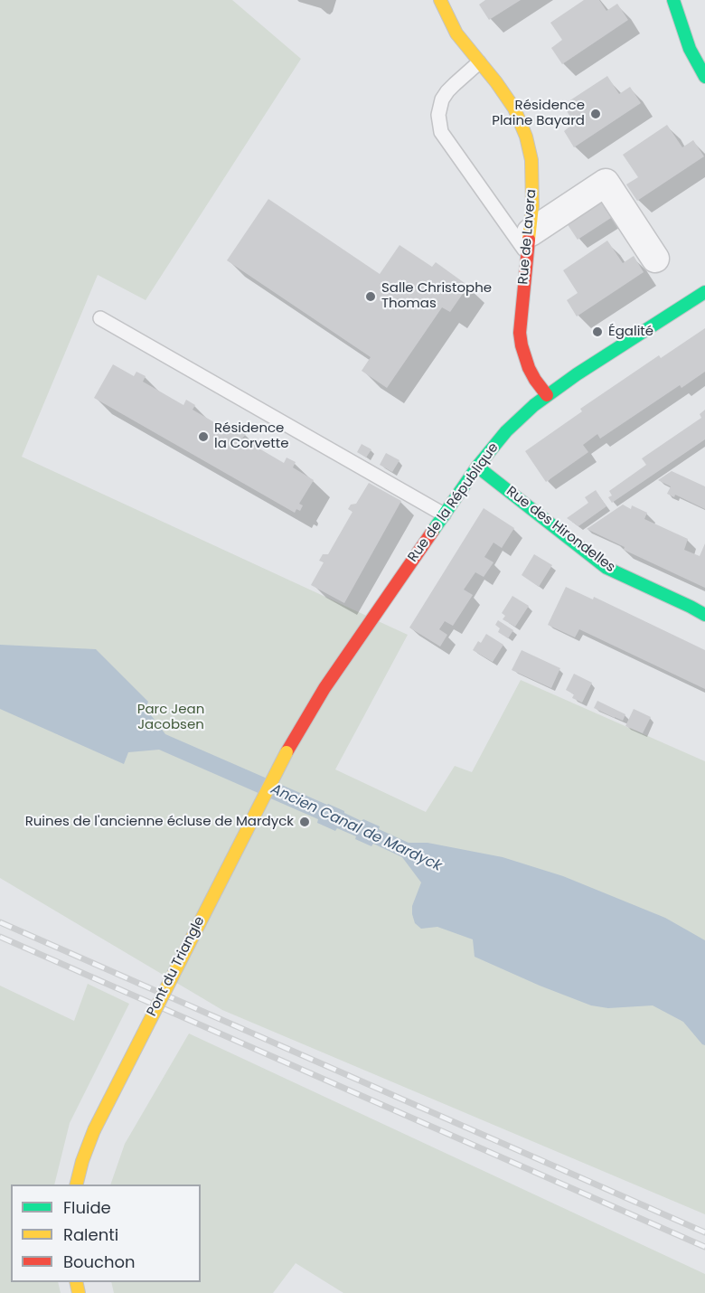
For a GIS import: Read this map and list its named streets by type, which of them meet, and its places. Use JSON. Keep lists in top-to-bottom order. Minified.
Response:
{"streets":{"street":["Rue de Lavera","Rue de la République","Rue des Hirondelles","Pont du Triangle"]},"crossings":[["Rue de Lavera","Rue de la République"],["Rue de la République","Rue des Hirondelles"],["Rue de la République","Pont du Triangle"]],"water":["Ancien Canal de Mardyck"],"parks":["Parc Jean Jacobsen"],"places":["Résidence Plaine Bayard","Salle Christophe Thomas","Égalité","Résidence la Corvette","Ruines de l'ancienne écluse de Mardyck"],"legend":["Fluide","Ralenti","Bouchon"]}
